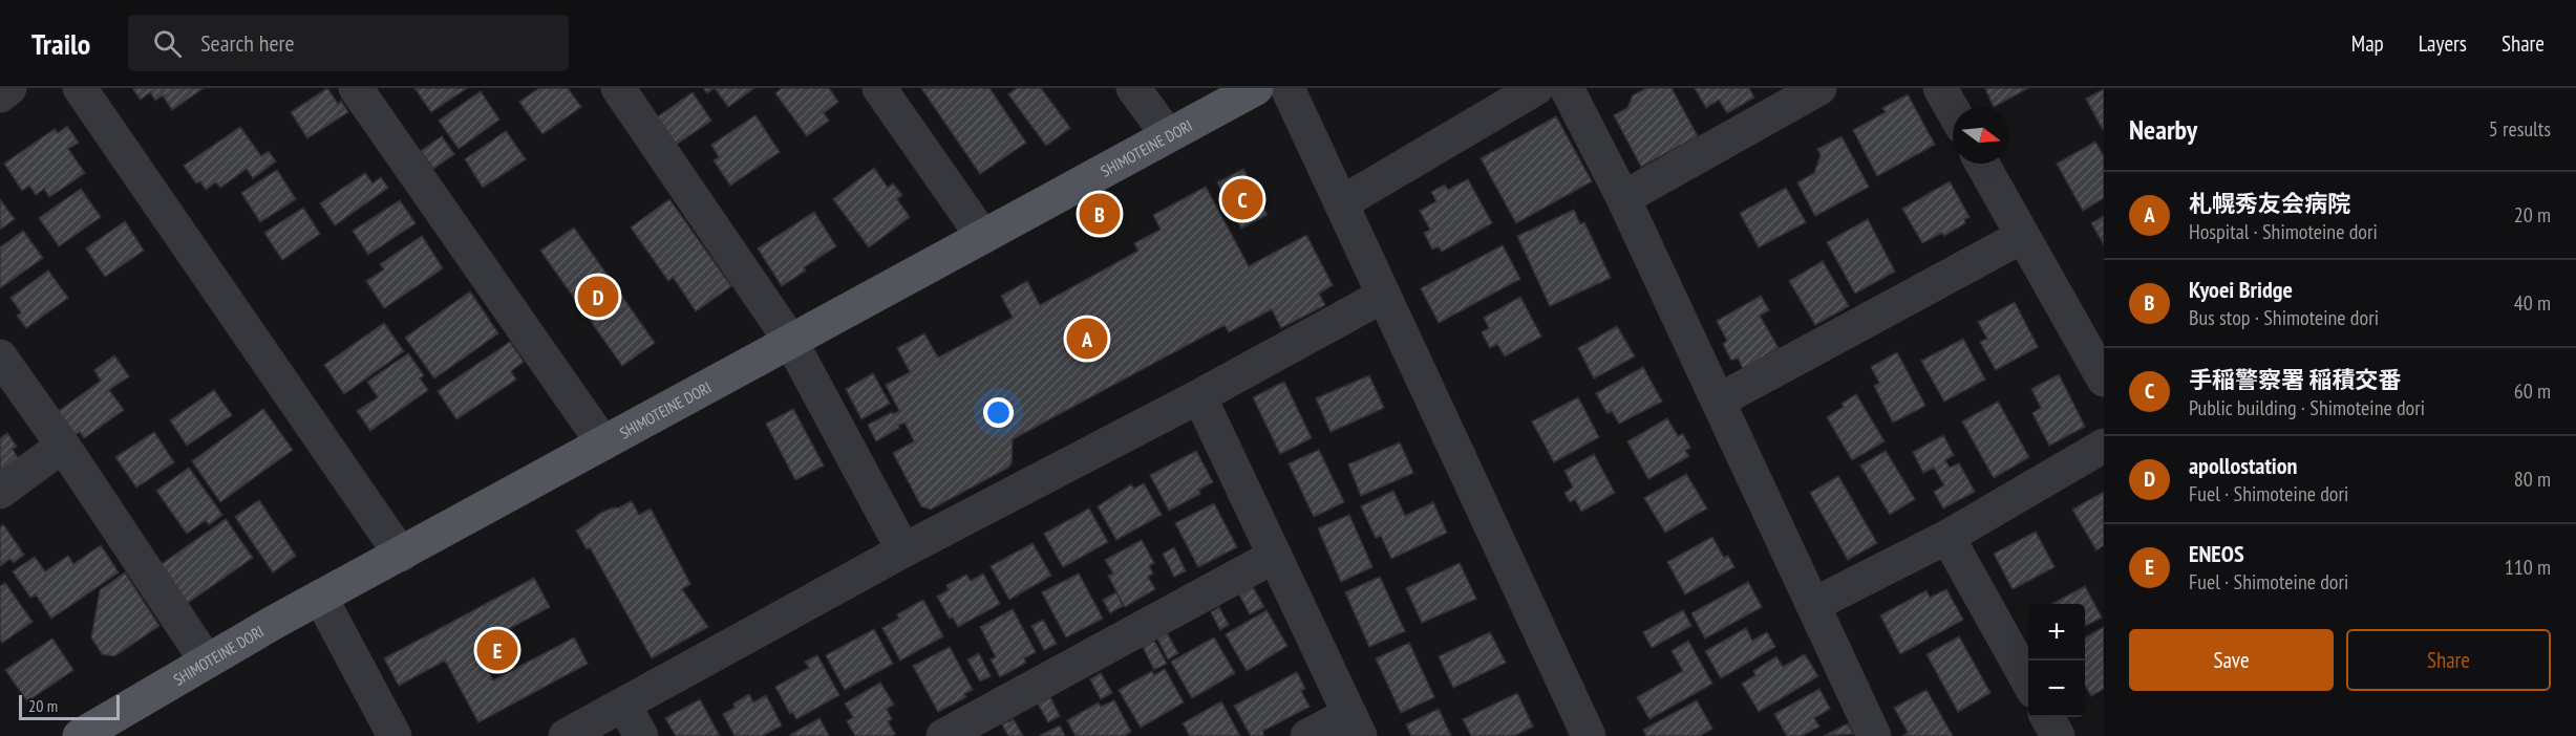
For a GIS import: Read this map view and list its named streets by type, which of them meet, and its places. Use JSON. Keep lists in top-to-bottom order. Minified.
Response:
{"streets":{"main road":["SHIMOTEINE DORI"]},"scale_bar":"20 m","north":"right","page":{"header":"Trailo","search":"Search here","nav":["Map","Layers","Share"],"heading":["Nearby","5 results"],"list":[{"mark":"A","name":"札幌秀友会病院","note":"Hospital · Shimoteine dori","value":"20 m"},{"mark":"B","name":"Kyoei Bridge","note":"Bus stop · Shimoteine dori","value":"40 m"},{"mark":"C","name":"手稲警察署 稲積交番","note":"Public building · Shimoteine dori","value":"60 m"},{"mark":"D","name":"apollostation","note":"Fuel · Shimoteine dori","value":"80 m"},{"mark":"E","name":"ENEOS","note":"Fuel · Shimoteine dori","value":"110 m"}],"pins":["C","B","D","A","E"],"map_buttons":["+","−"],"buttons":["Save","Share"],"scale":"20 m"}}
